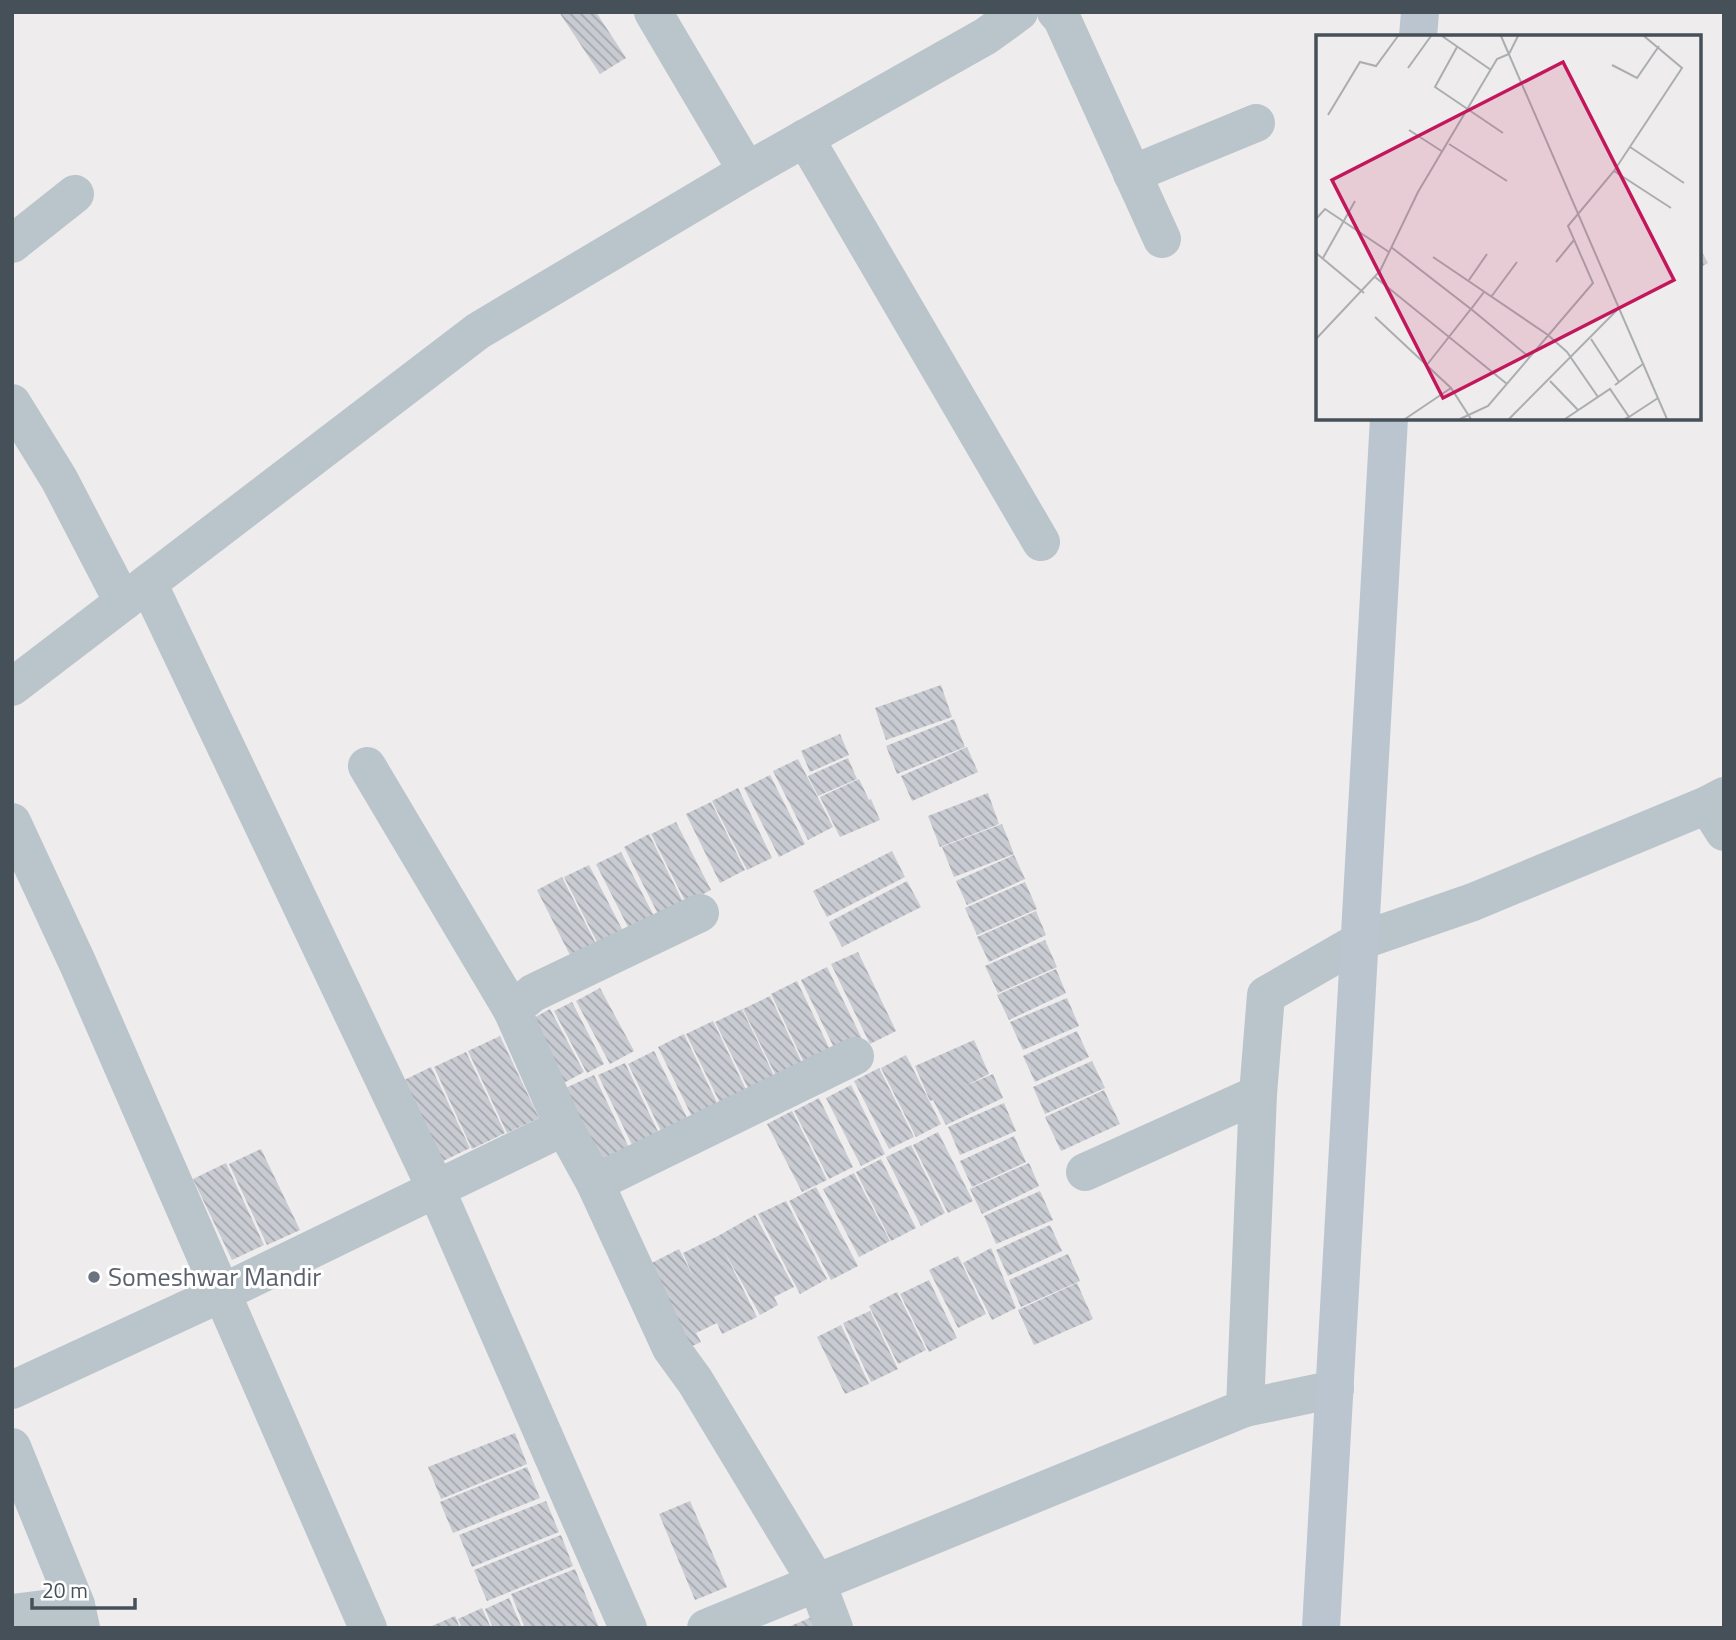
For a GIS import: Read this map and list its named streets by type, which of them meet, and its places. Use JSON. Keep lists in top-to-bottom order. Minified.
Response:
{"places":["Someshwar Mandir"],"scale_bar":"20 m"}
